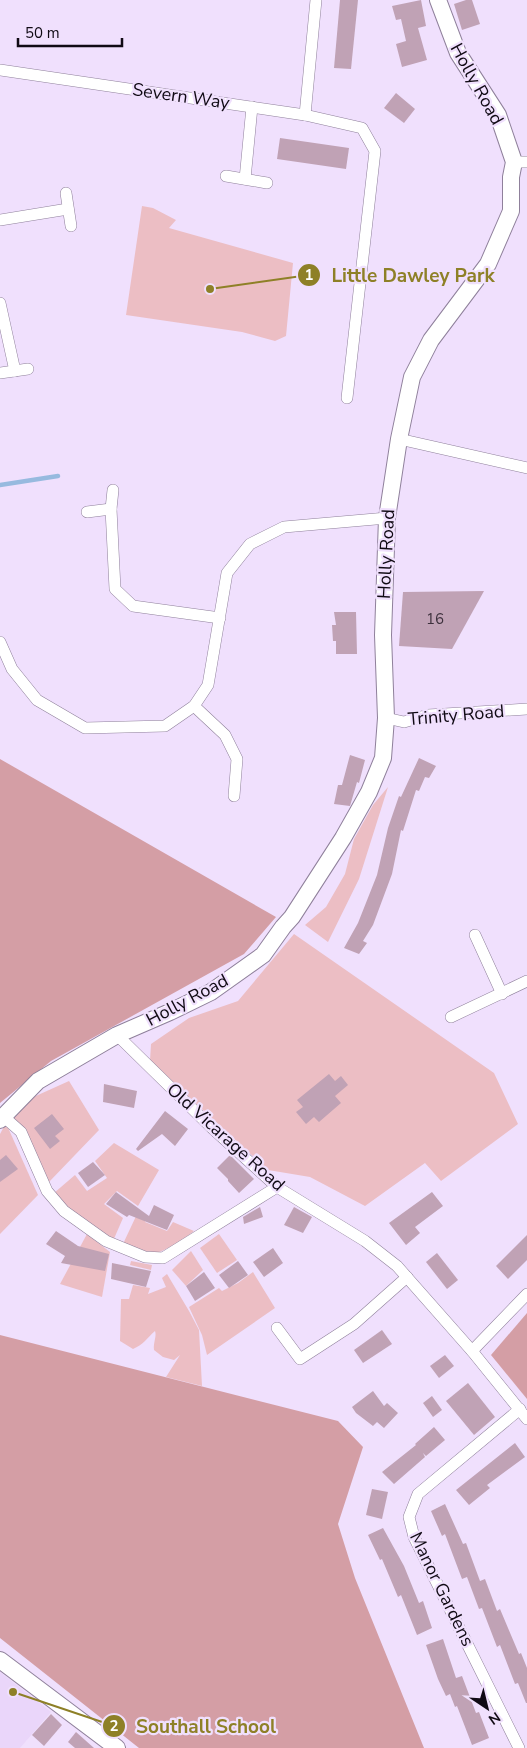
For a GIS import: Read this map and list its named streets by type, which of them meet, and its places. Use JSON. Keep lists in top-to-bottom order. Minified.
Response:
{"streets":{"street":["Holly Road","Severn Way","Trinity Road","Old Vicarage Road","Manor Gardens"]},"crossings":[["Holly Road","Trinity Road"],["Holly Road","Old Vicarage Road"],["Old Vicarage Road","Manor Gardens"]],"places":["Little Dawley Park","Southall School"],"house_numbers":["16"],"scale_bar":"50 m","north":"bottom right"}
